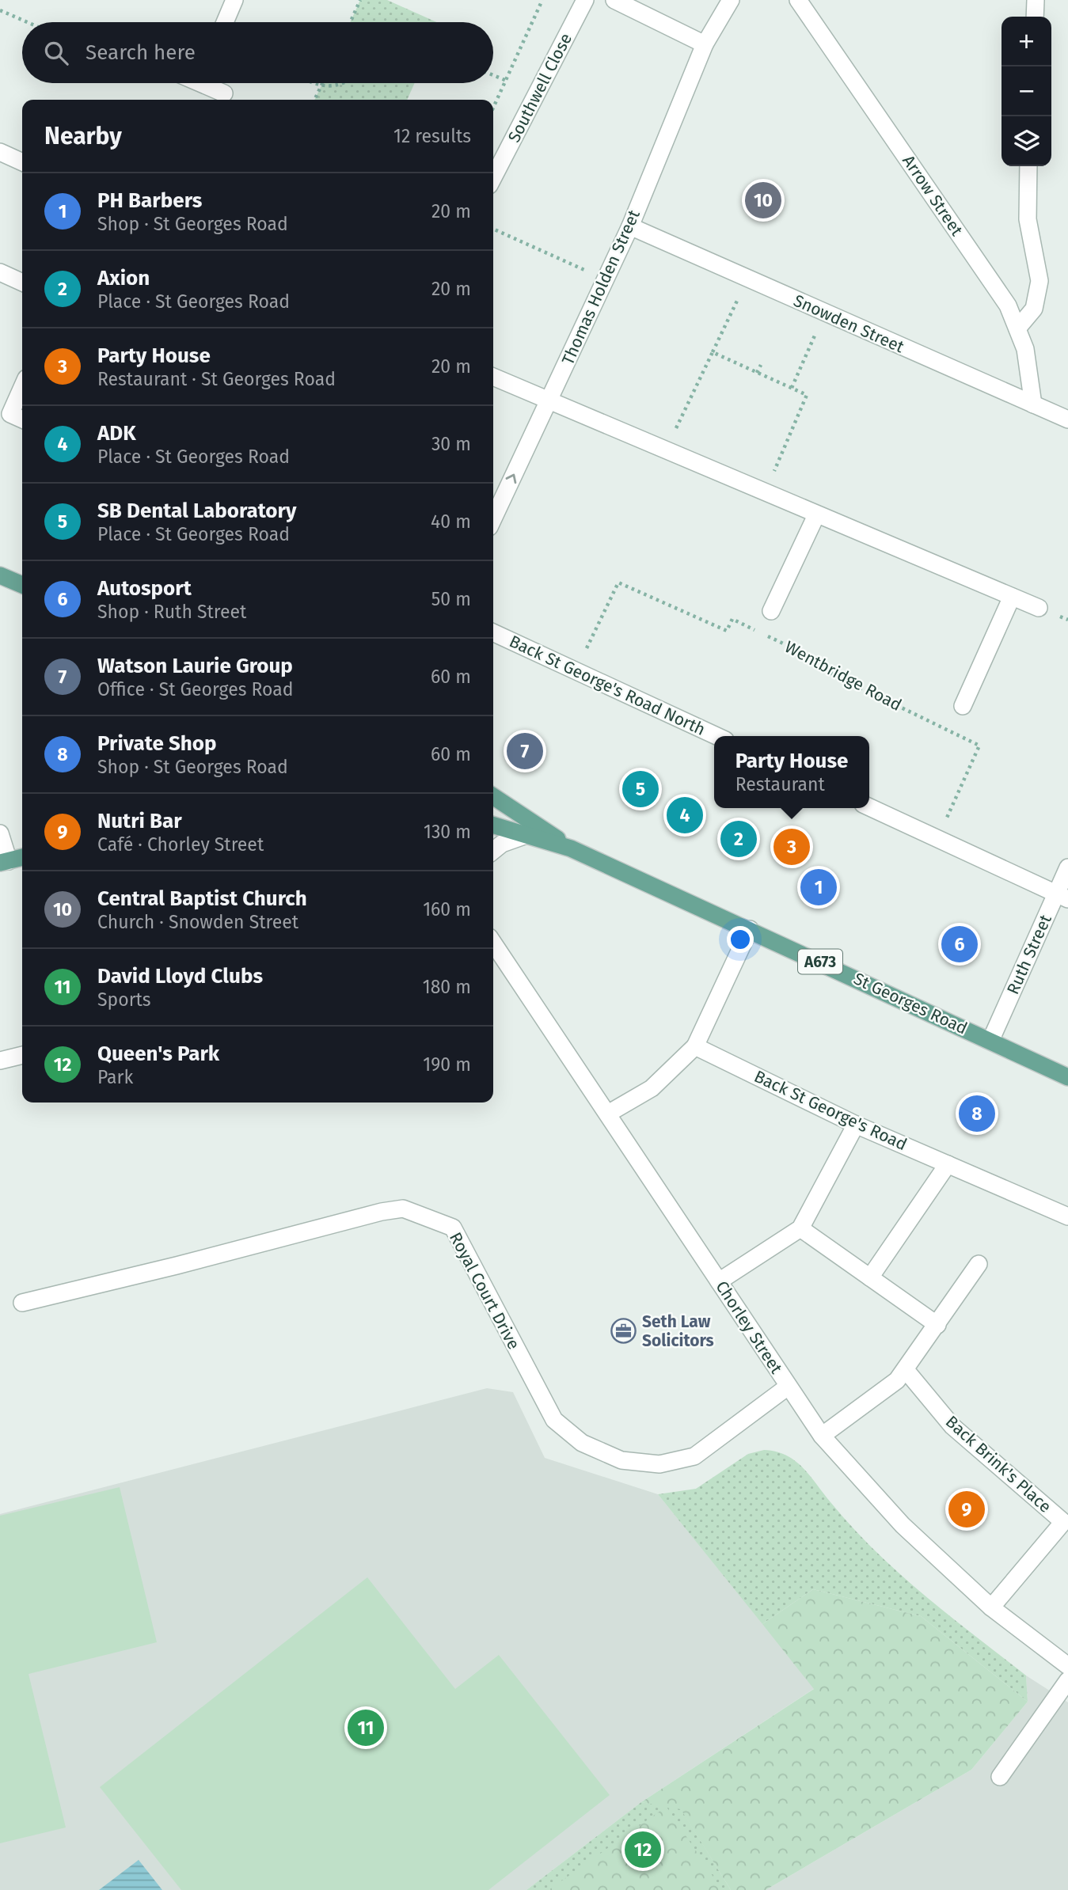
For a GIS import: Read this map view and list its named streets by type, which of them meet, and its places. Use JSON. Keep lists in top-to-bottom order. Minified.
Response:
{"streets":{"main road":["A673","St Georges Road"],"street":["Southwell Close","Arrow Street","Thomas Holden Street","Snowden Street","Back St George's Road North","Ruth Street","Back St George's Road","Royal Court Drive","Chorley Street","Back Brink's Place"],"path":["Wentbridge Road"]},"crossings":[["Arrow Street","Snowden Street"],["Thomas Holden Street","Snowden Street"],["Wentbridge Road","Back St George's Road North"],["Ruth Street","St Georges Road"],["Royal Court Drive","Chorley Street"],["Chorley Street","Back Brink's Place"]],"places":{"office":["Seth Law Solicitors"]},"page":{"map_buttons":["+","−"],"search":"Search here","heading":["Nearby","12 results"],"list":[{"mark":"1","name":"PH Barbers","note":"Shop · St Georges Road","value":"20 m"},{"mark":"2","name":"Axion","note":"Place · St Georges Road","value":"20 m"},{"mark":"3","name":"Party House","note":"Restaurant · St Georges Road","value":"20 m"},{"mark":"4","name":"ADK","note":"Place · St Georges Road","value":"30 m"},{"mark":"5","name":"SB Dental Laboratory","note":"Place · St Georges Road","value":"40 m"},{"mark":"6","name":"Autosport","note":"Shop · Ruth Street","value":"50 m"},{"mark":"7","name":"Watson Laurie Group","note":"Office · St Georges Road","value":"60 m"},{"mark":"8","name":"Private Shop","note":"Shop · St Georges Road","value":"60 m"},{"mark":"9","name":"Nutri Bar","note":"Café · Chorley Street","value":"130 m"},{"mark":"10","name":"Central Baptist Church","note":"Church · Snowden Street","value":"160 m"},{"mark":"11","name":"David Lloyd Clubs","note":"Sports","value":"180 m"},{"mark":"12","name":"Queen's Park","note":"Park","value":"190 m"}],"pins":["10","7","5","4","2","3","1","6","8","9","11","12"],"popup":["Party House","Restaurant"]}}
